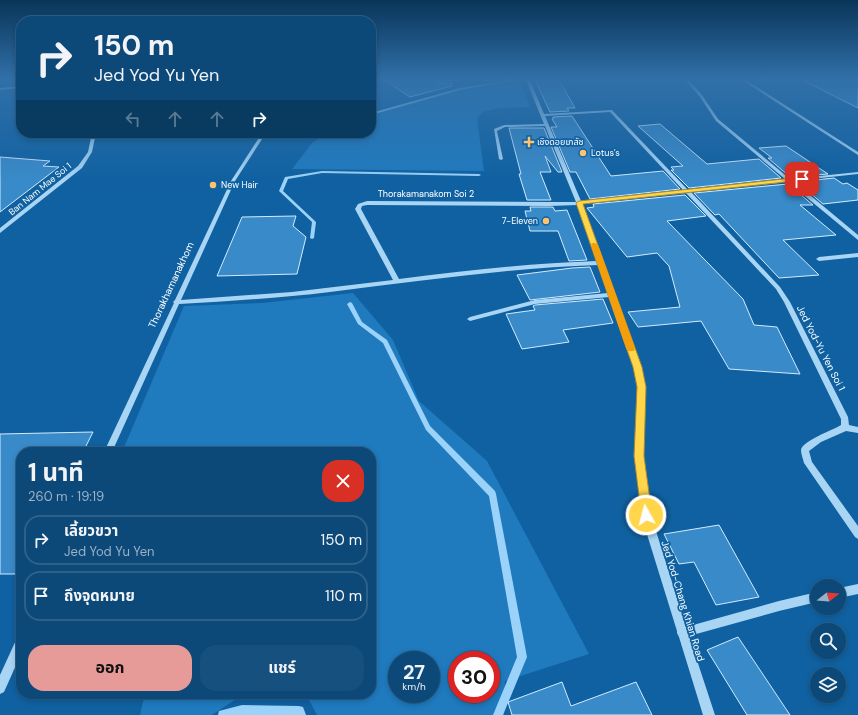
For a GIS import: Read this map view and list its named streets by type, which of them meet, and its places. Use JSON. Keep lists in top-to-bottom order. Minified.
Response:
{"streets":{"street":["Ban Nam Mae Soi 1","Thorakamanakom Soi 2","Thorakhamanakhom","Jed Yod-Yu Yen Soi 1","Jed Yod-Chang Khian Road"]},"crossings":[["Thorakamanakom Soi 2","Jed Yod-Chang Khian Road"],["Jed Yod-Yu Yen Soi 1","Jed Yod-Chang Khian Road"]],"places":{"health":["เชิงดอยเภสัช"],"other":["Lotus's","New Hair","7-Eleven"]},"north":"right","page":{"turn":["150 m","Jed Yod Yu Yen"],"heading":["1 นาที","260 m · 19:19"],"list":[{"name":"เลี้ยวขวา","note":"Jed Yod Yu Yen","value":"150 m"},{"name":"ถึงจุดหมาย","value":"110 m"}],"buttons":["ออก","แชร์"],"speed":"27 km/h","limit":"30"}}
